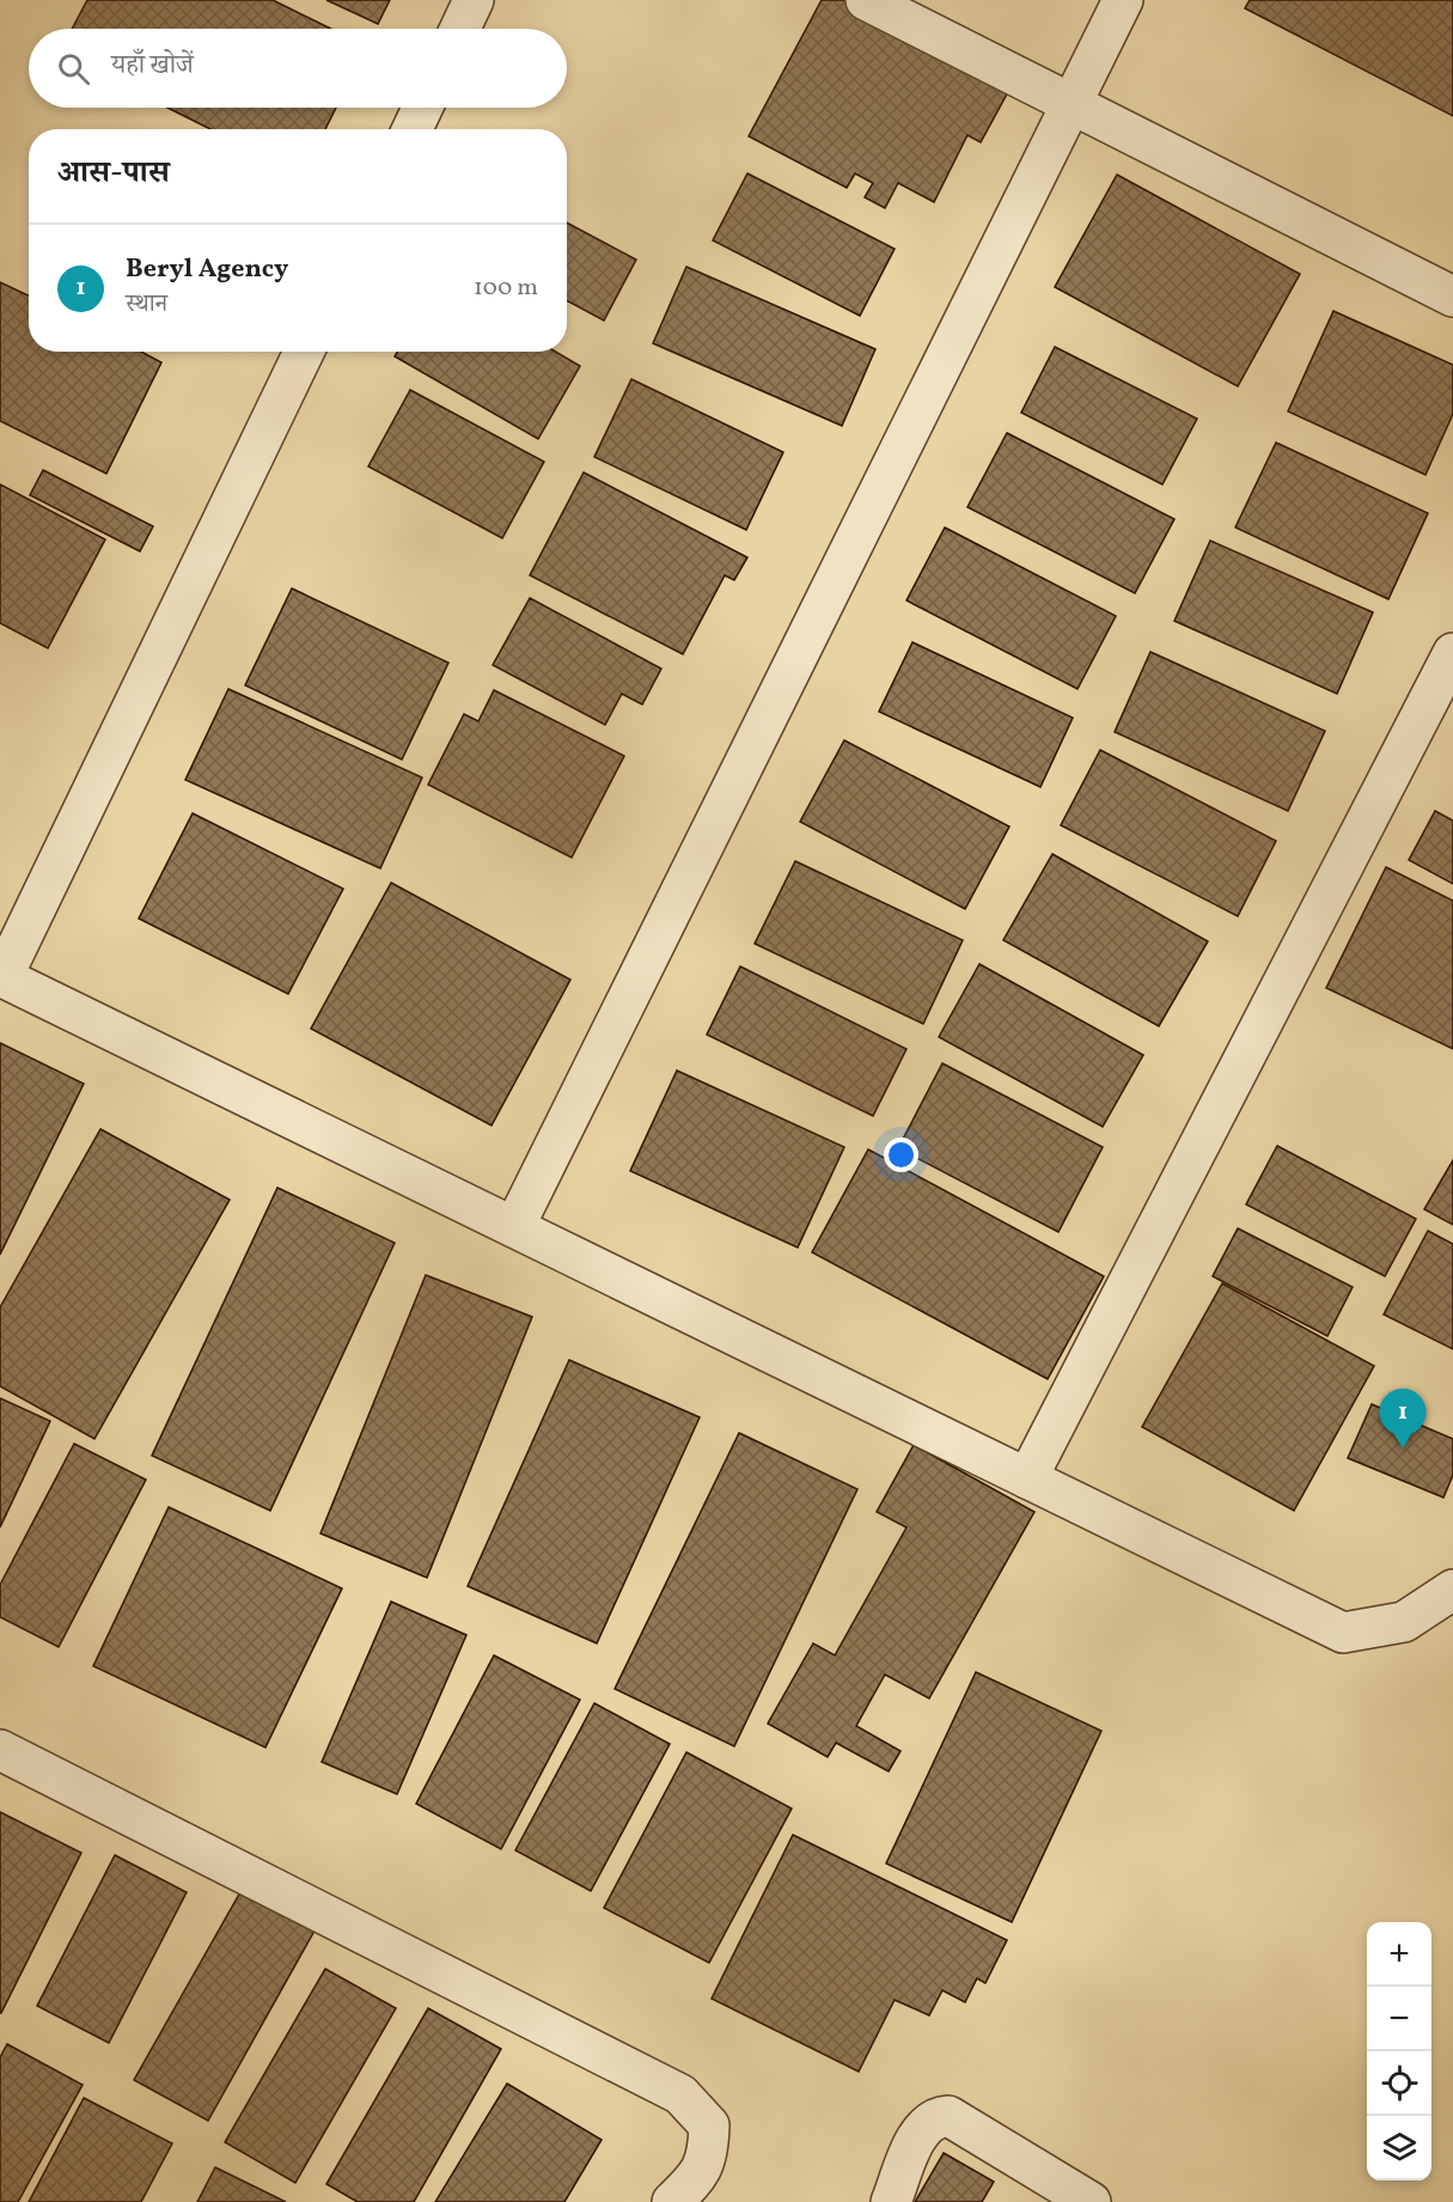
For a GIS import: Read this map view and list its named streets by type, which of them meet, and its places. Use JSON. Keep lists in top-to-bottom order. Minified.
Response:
{"page":{"search":"यहाँ खोजें","heading":"आस-पास","list":[{"mark":"1","name":"Beryl Agency","note":"स्थान","value":"100 m"}],"pins":"1","map_buttons":["+","−"]}}
